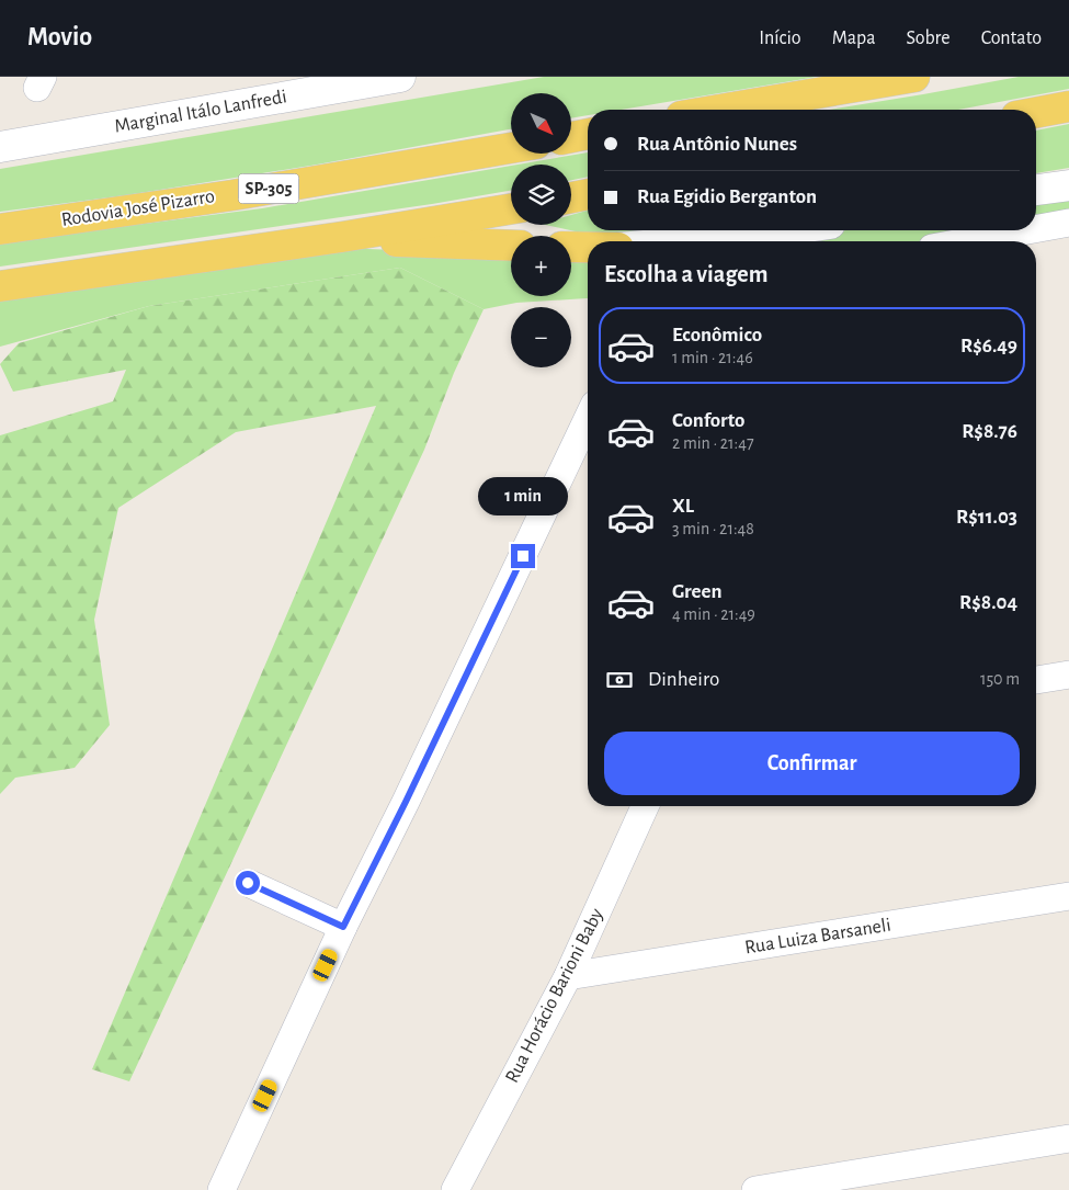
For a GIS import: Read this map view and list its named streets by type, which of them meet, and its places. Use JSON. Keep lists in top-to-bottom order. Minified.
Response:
{"streets":{"main road":["Marginal Itálo Lanfredi","SP-305","Rodovia José Pizarro"],"street":["Rua Luiza Barsaneli","Rua Horácio Barioni Baby"]},"crossings":[["Rua Luiza Barsaneli","Rua Horácio Barioni Baby"]],"north":"bottom right","page":{"header":"Movio","nav":["Início","Mapa","Sobre","Contato"],"map_buttons":["+","−"],"banner":["Rua Antônio Nunes","Rua Egidio Berganton"],"heading":"Escolha a viagem","list":[{"name":"Econômico","note":"1 min · 21:46","value":"R$6.49"},{"name":"Conforto","note":"2 min · 21:47","value":"R$8.76"},{"name":"XL","note":"3 min · 21:48","value":"R$11.03"},{"name":"Green","note":"4 min · 21:49","value":"R$8.04"}],"bubble":"1 min","pay":["Dinheiro","150 m"],"buttons":"Confirmar"}}
